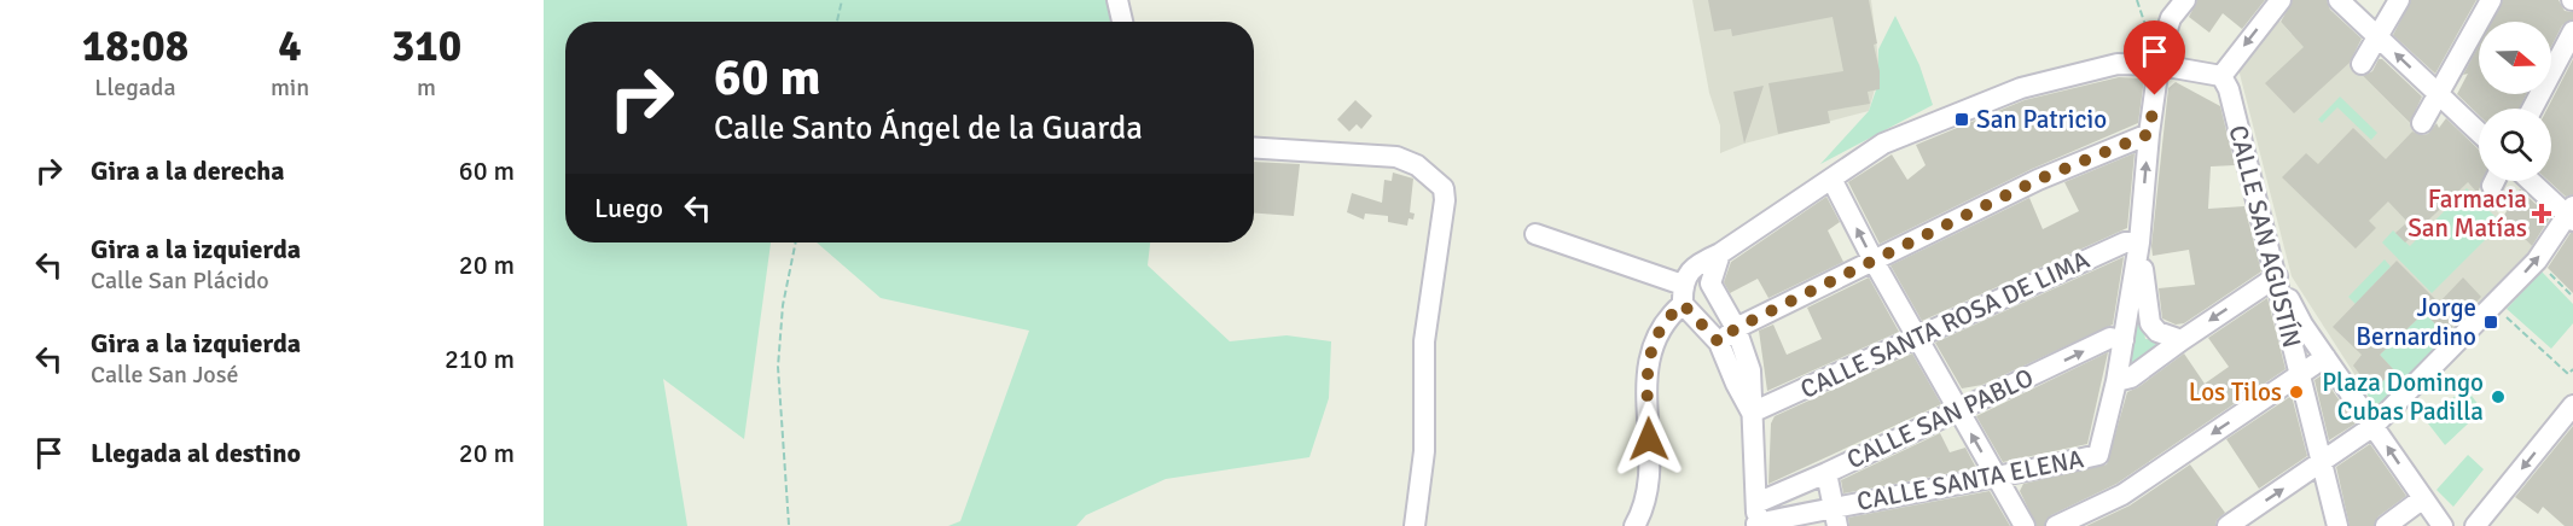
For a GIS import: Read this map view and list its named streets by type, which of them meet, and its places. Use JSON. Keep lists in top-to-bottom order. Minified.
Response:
{"streets":{"street":["CALLE SAN AGUSTÍN","CALLE SANTA ROSA DE LIMA","CALLE SAN PABLO","CALLE SANTA ELENA"]},"places":{"transit":["San Patricio","Jorge Bernardino"],"health":["Farmacia San Matías"],"other":["Los Tilos","Plaza Domingo Cubas Padilla"]},"north":"right","page":{"eta":["18:08","Llegada","4","min","310","m"],"turn":["60 m","Calle Santo Ángel de la Guarda"],"list":[{"name":"Gira a la derecha","value":"60 m"},{"name":"Gira a la izquierda","note":"Calle San Plácido","value":"20 m"},{"name":"Gira a la izquierda","note":"Calle San José","value":"210 m"},{"name":"Llegada al destino","value":"20 m"}],"then":"Luego"}}
